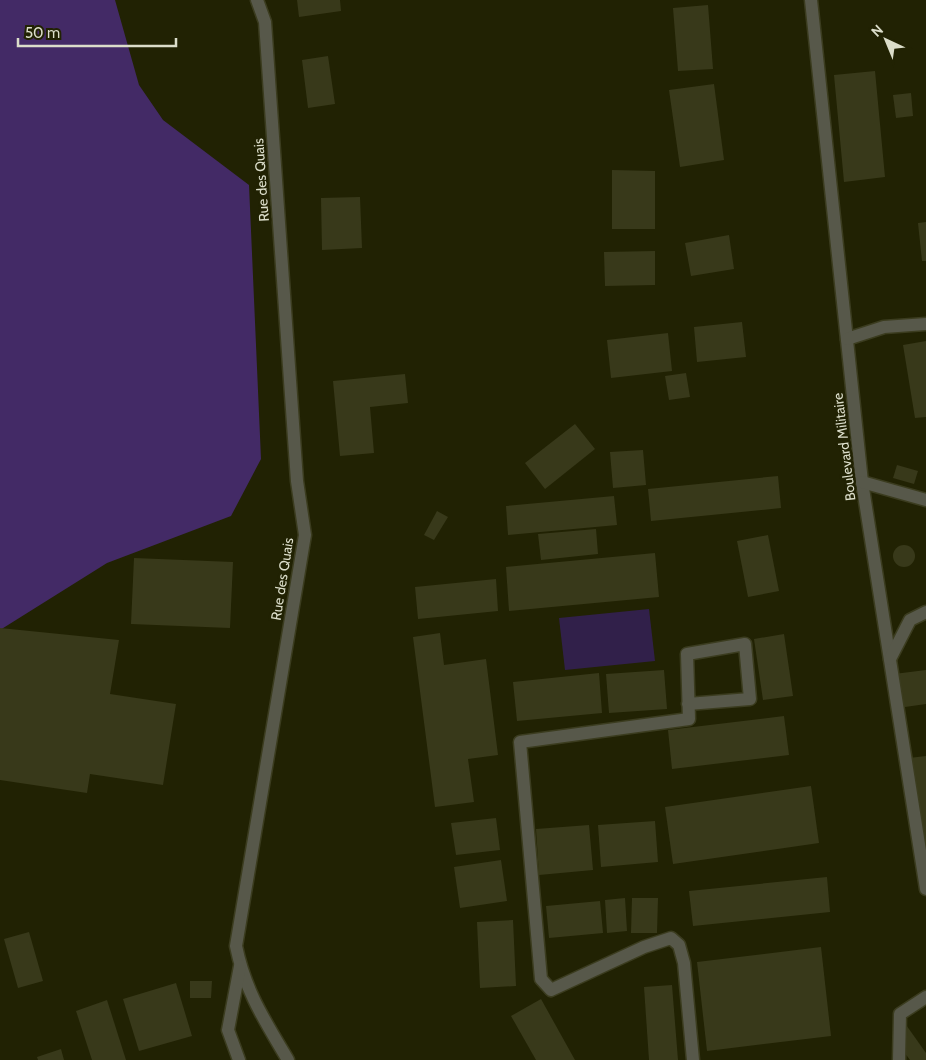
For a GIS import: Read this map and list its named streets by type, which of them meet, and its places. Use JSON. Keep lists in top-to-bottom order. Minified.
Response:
{"streets":{"street":["Rue des Quais","Boulevard Militaire"]},"scale_bar":"50 m","north":"top left"}
